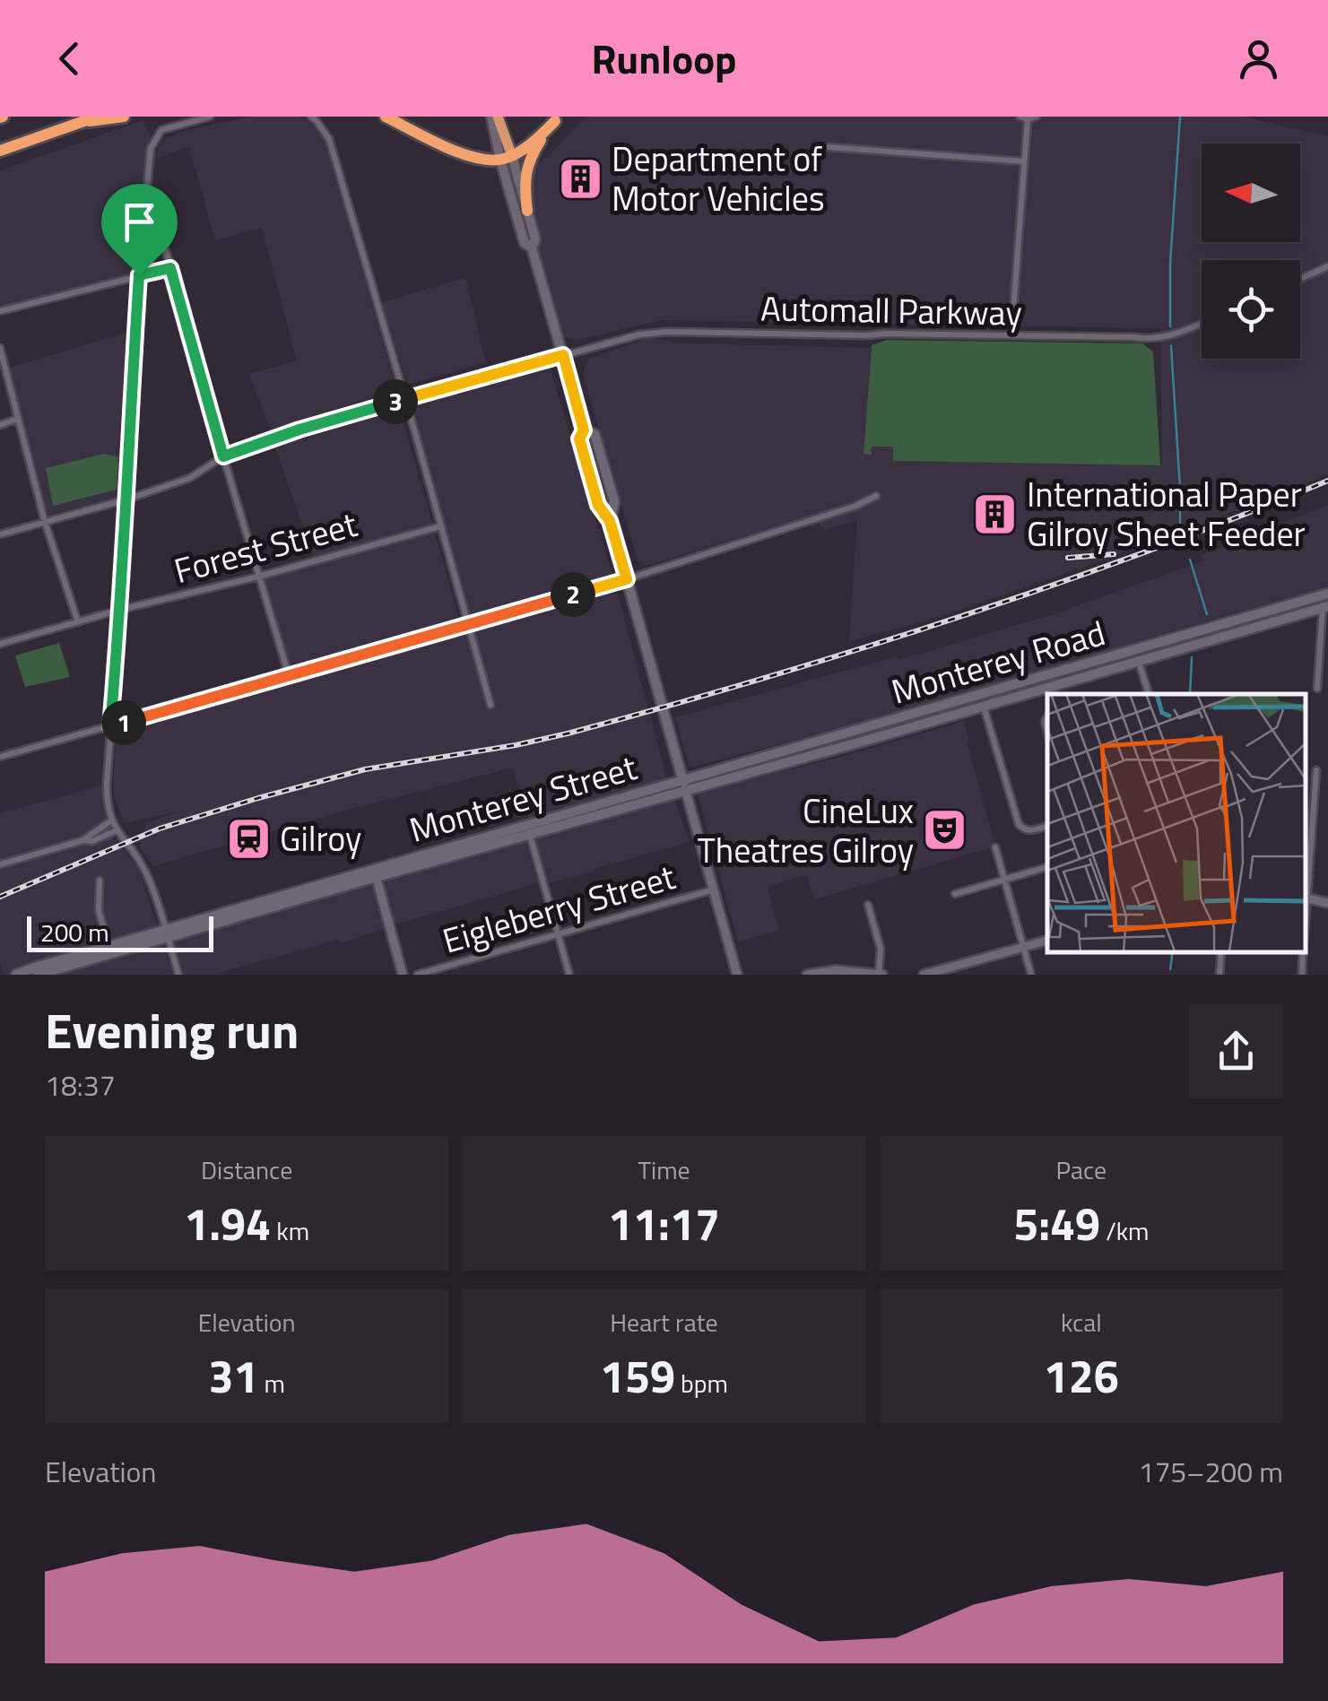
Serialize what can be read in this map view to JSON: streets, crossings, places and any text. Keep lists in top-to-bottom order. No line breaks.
{"streets":{"main road":["Monterey Road","Monterey Street"],"street":["Automall Parkway","Forest Street","Eigleberry Street"]},"crossings":[["Monterey Road","Monterey Street"]],"places":{"building":["Department of Motor Vehicles","International Paper Gilroy Sheet Feeder"],"theatre":["CineLux Theatres Gilroy"],"station":["Gilroy"]},"scale_bar":"200 m","north":"left","page":{"header":"Runloop","pins":["3","2","1"],"scale":"200 m","heading":["Evening run","18:37"],"stats":[["Distance","1.94 km"],["Time","11:17"],["Pace","5:49 /km"],["Elevation","31 m"],["Heart rate","159 bpm"],["kcal","126"]],"chart":["Elevation","175–200 m"]}}
